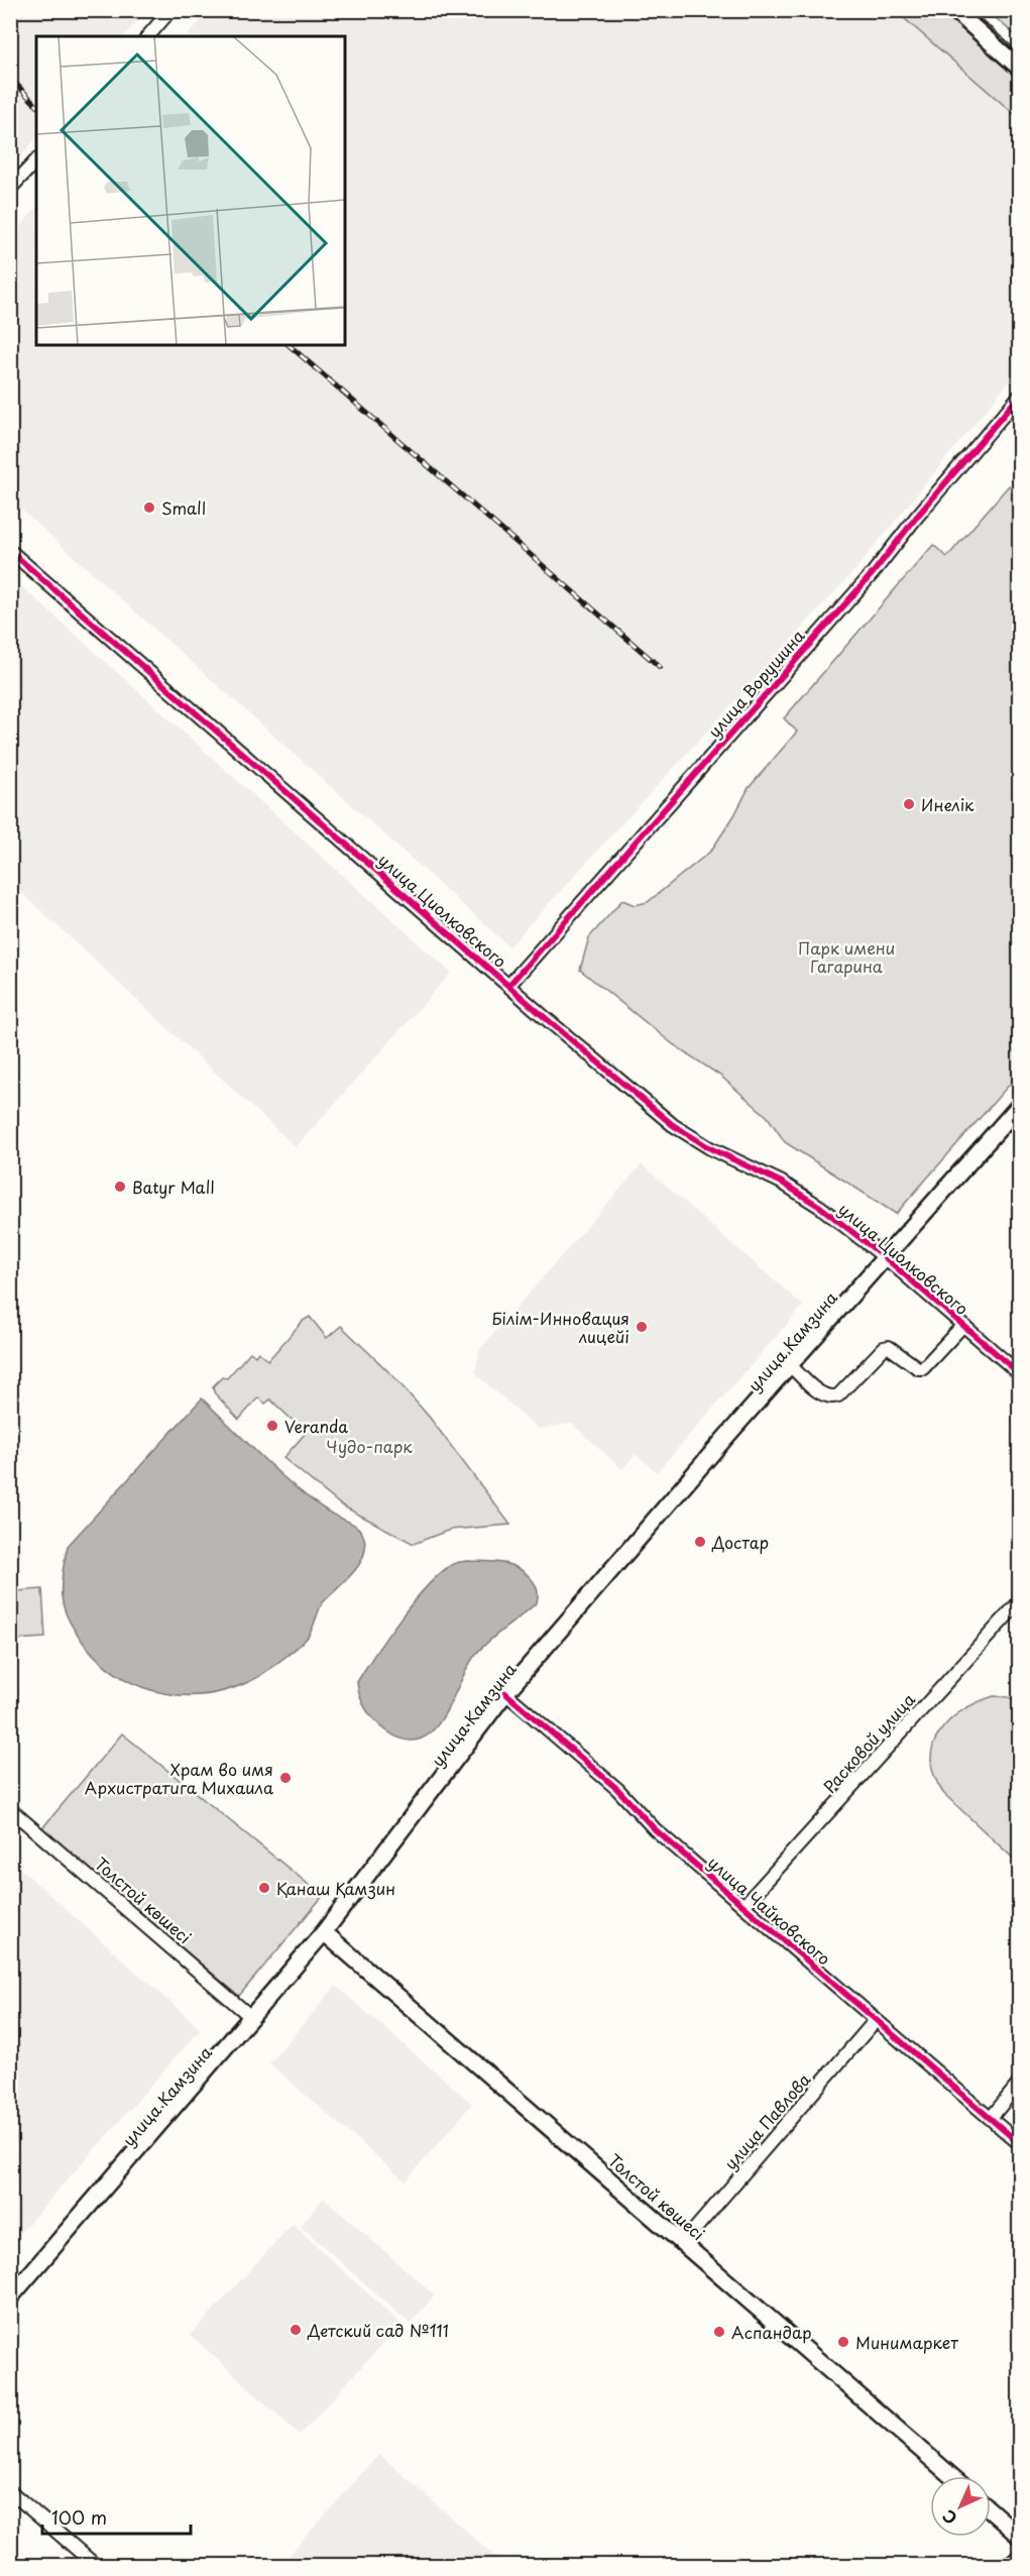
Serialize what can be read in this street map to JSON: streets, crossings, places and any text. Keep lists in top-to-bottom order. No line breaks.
{"streets":{"main road":["улица Камзина","Толстой көшесі"],"street":["улица Ворушина","улица Циолковского","Расковой улица","улица Чайковского","улица Павлова"]},"crossings":[["улица Ворушина","улица Циолковского"],["улица Циолковского","улица Камзина"],["улица Камзина","Толстой көшесі"],["улица Камзина","улица Чайковского"],["Расковой улица","улица Чайковского"],["Толстой көшесі","улица Павлова"],["улица Чайковского","улица Павлова"]],"parks":["Парк имени Гагарина","Чудо-парк"],"places":["Small","Инелік","Batyr Mall","Білім-Инновация лицейі","Veranda","Достар","Храм во имя Архистратига Михаила","Қанаш Қамзин","Детский сад №111","Аспандар","Минимаркет"],"scale_bar":"100 m","north":"bottom left"}
